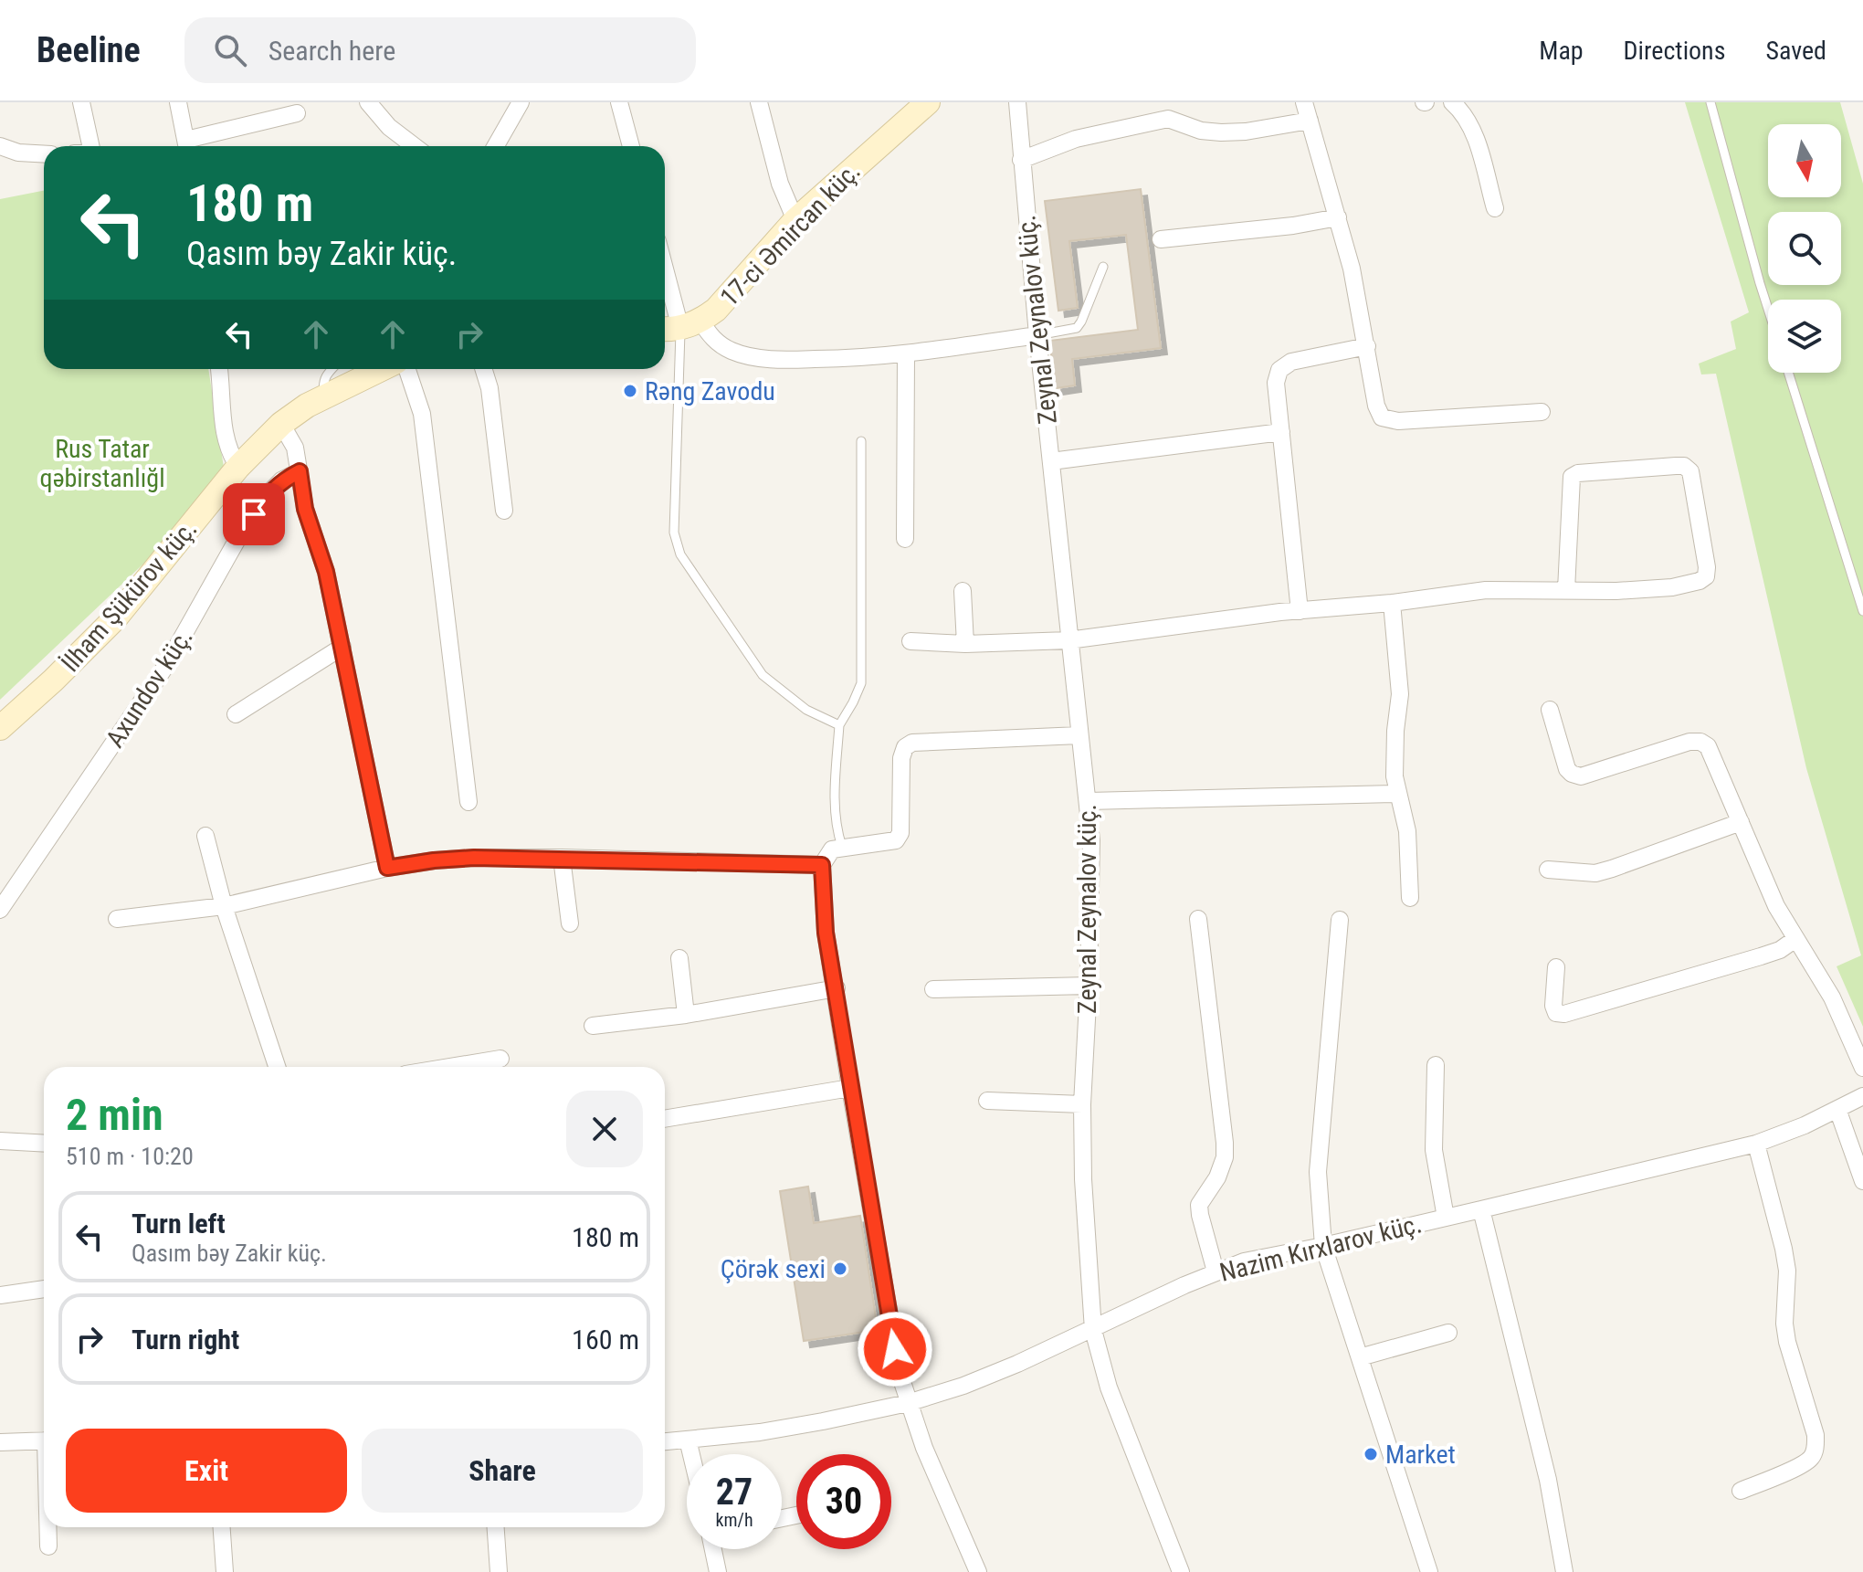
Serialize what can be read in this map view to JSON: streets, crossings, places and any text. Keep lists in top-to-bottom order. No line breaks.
{"streets":{"street":["17-ci Əmircan küç.","Zeynal Zeynalov küç.","İlham Şükürov küç.","Axundov küç.","Nazim Kırxlarov küç."]},"crossings":[["Zeynal Zeynalov küç.","Nazim Kırxlarov küç."]],"parks":["Rus Tatar qəbirstanlığl"],"places":["Rəng Zavodu","Çörək sexi","Market"],"north":"bottom","page":{"header":"Beeline","search":"Search here","nav":["Map","Directions","Saved"],"turn":["180 m","Qasım bəy Zakir küç."],"heading":["2 min","510 m · 10:20"],"list":[{"name":"Turn left","note":"Qasım bəy Zakir küç.","value":"180 m"},{"name":"Turn right","value":"160 m"}],"buttons":["Exit","Share"],"speed":"27 km/h","limit":"30"}}
